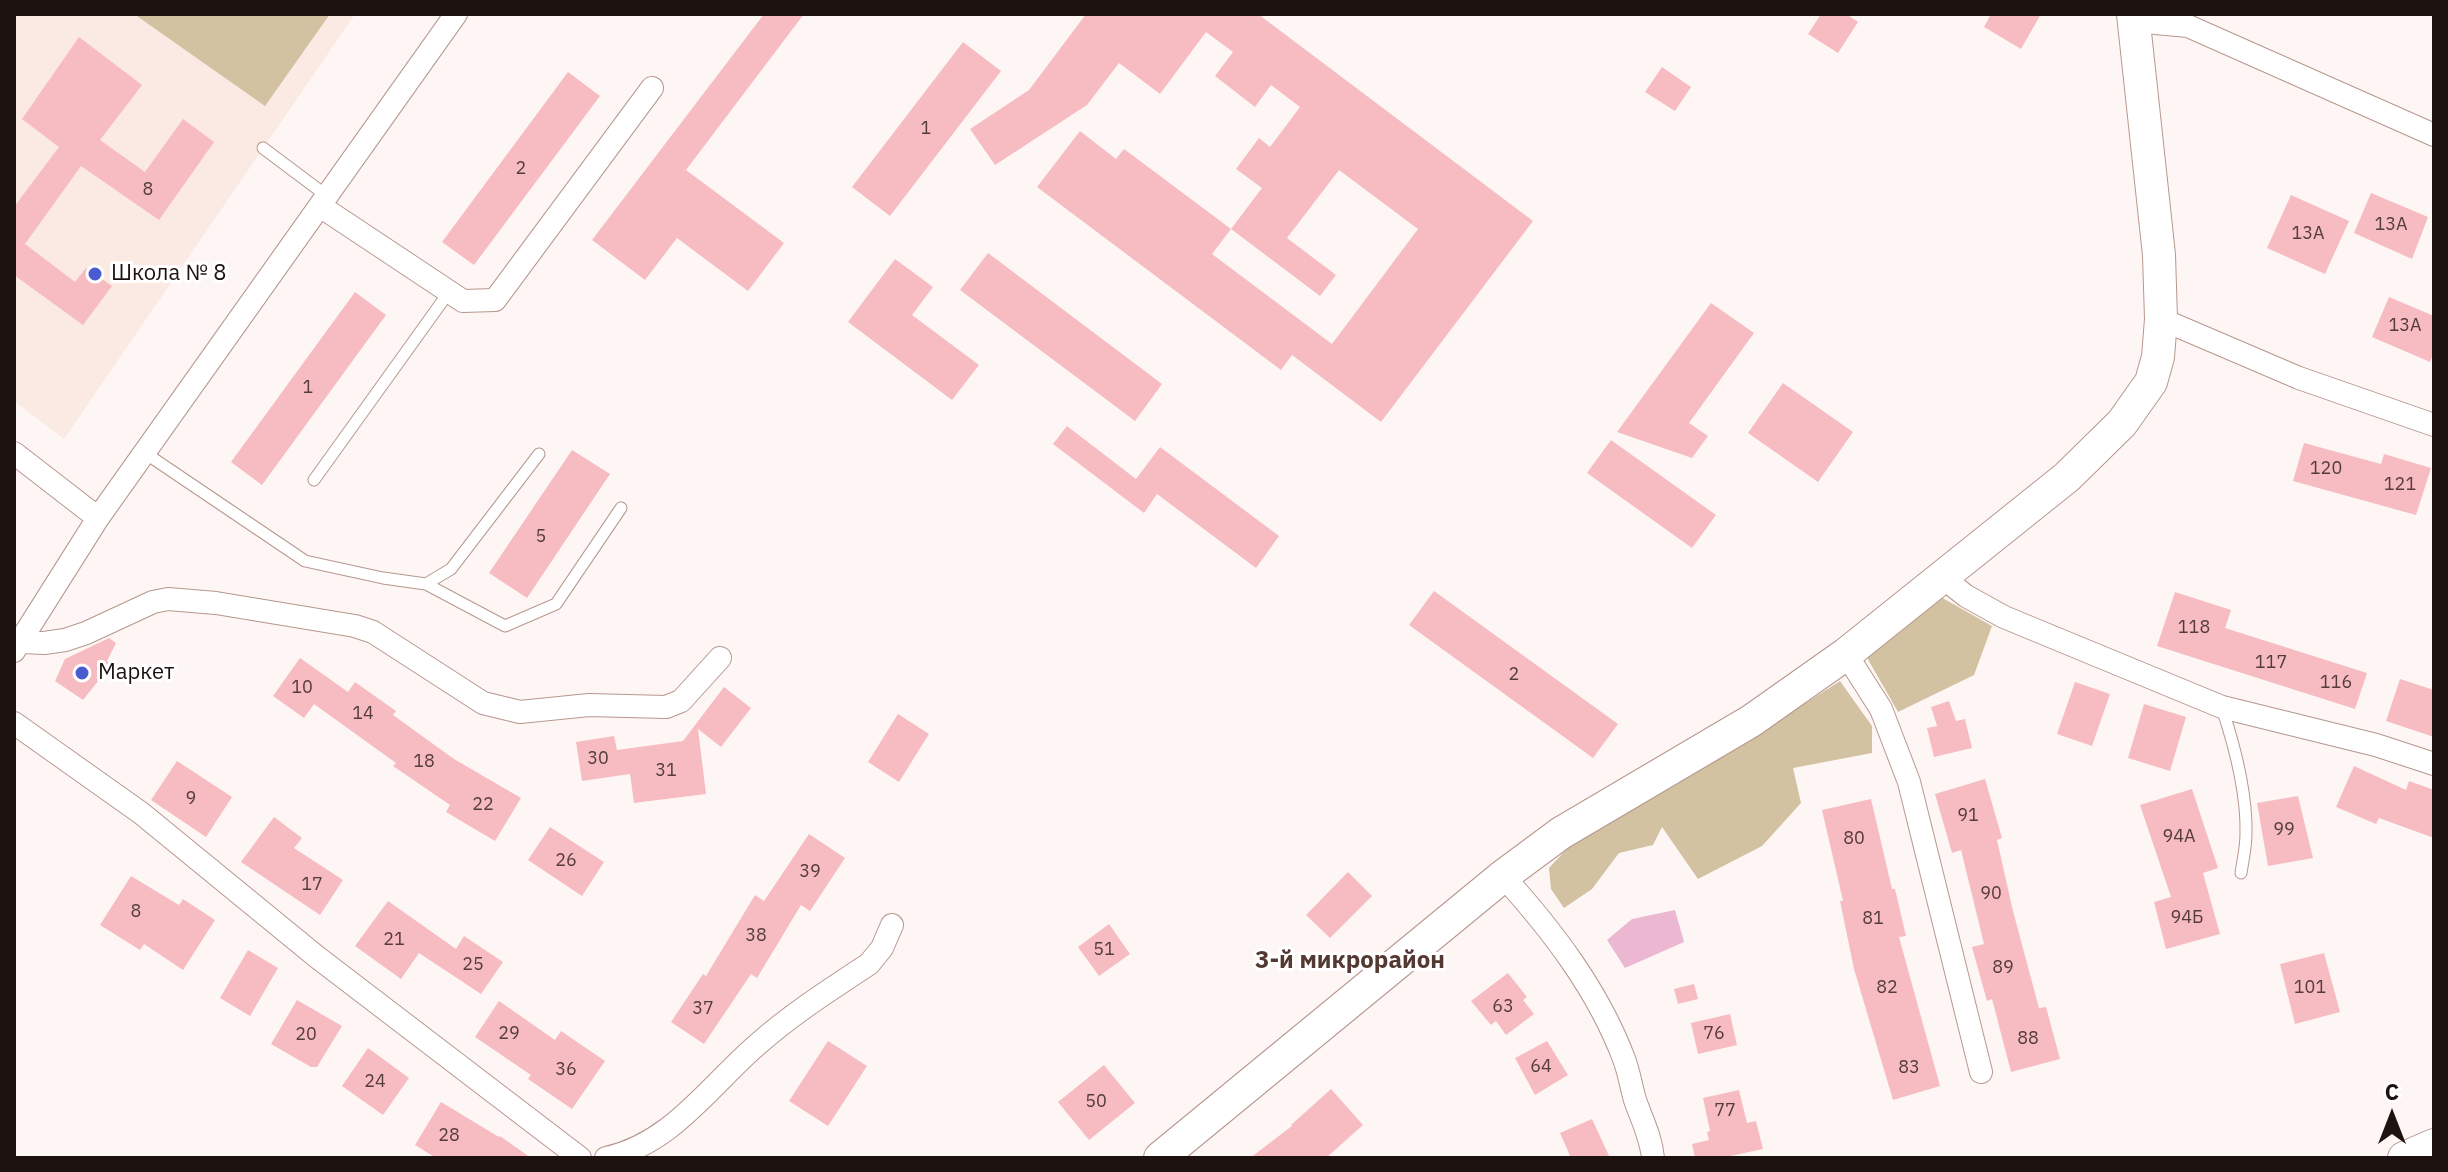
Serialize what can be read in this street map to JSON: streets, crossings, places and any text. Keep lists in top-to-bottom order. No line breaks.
{"districts":["3-й микрорайон"],"places":["Школа № 8","Маркет"],"house_numbers":["1","2","8","13А","13А","13А","1","120","121","5","118","117","2","116","10","14","30","18","31","9","22","91","99","94А","80","26","39","17","90","8","94Б","81","38","21","51","25","89","82","101","63","37","29","76","20","88","64","83","36","24","50","77","28"],"north":"top"}
